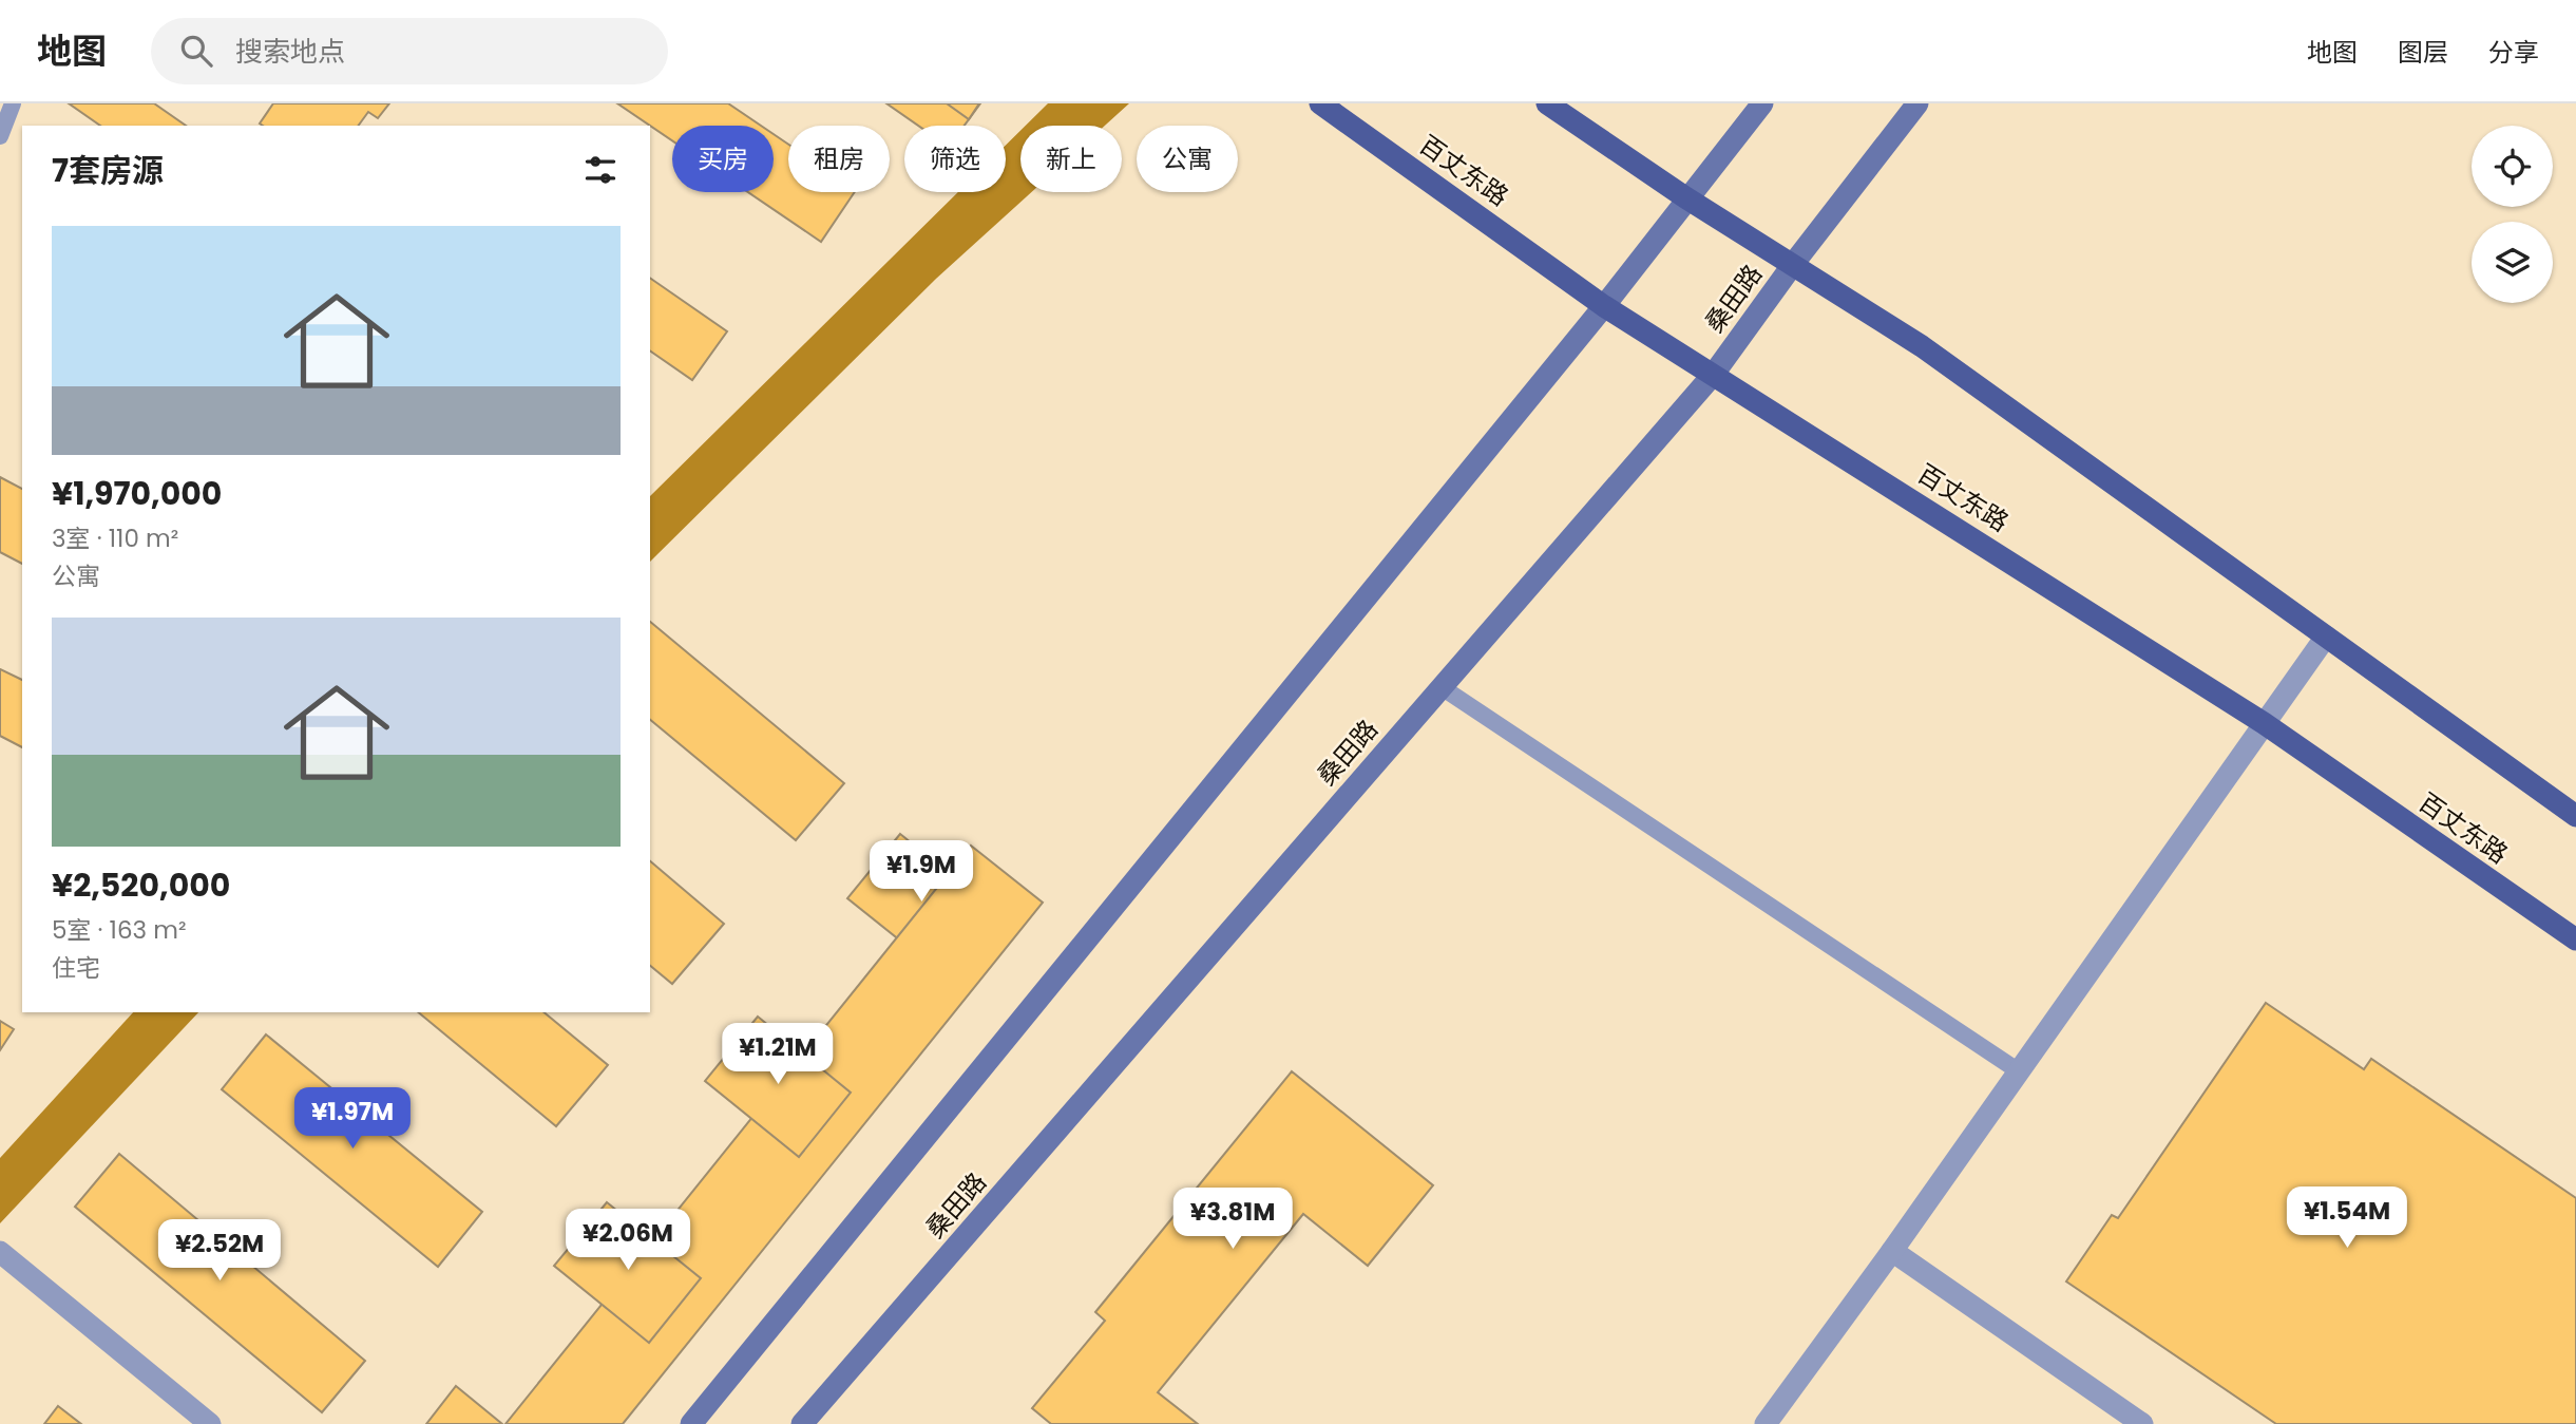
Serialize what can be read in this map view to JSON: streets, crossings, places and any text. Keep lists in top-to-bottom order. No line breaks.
{"streets":{"main road":["百丈东路","桑田路"]},"crossings":[["百丈东路","桑田路"]],"page":{"header":"地图","search":"搜索地点","nav":["地图","图层","分享"],"chip":["买房","租房","筛选","新上","公寓"],"heading":"7套房源","list":[{"name":"¥1,970,000","note":"3室 · 110 m² · 公寓"},{"name":"¥2,520,000","note":"5室 · 163 m² · 住宅"}],"price":["¥1.9M","¥1.21M","¥1.97M","¥1.54M","¥3.81M","¥2.06M","¥2.52M"]}}
